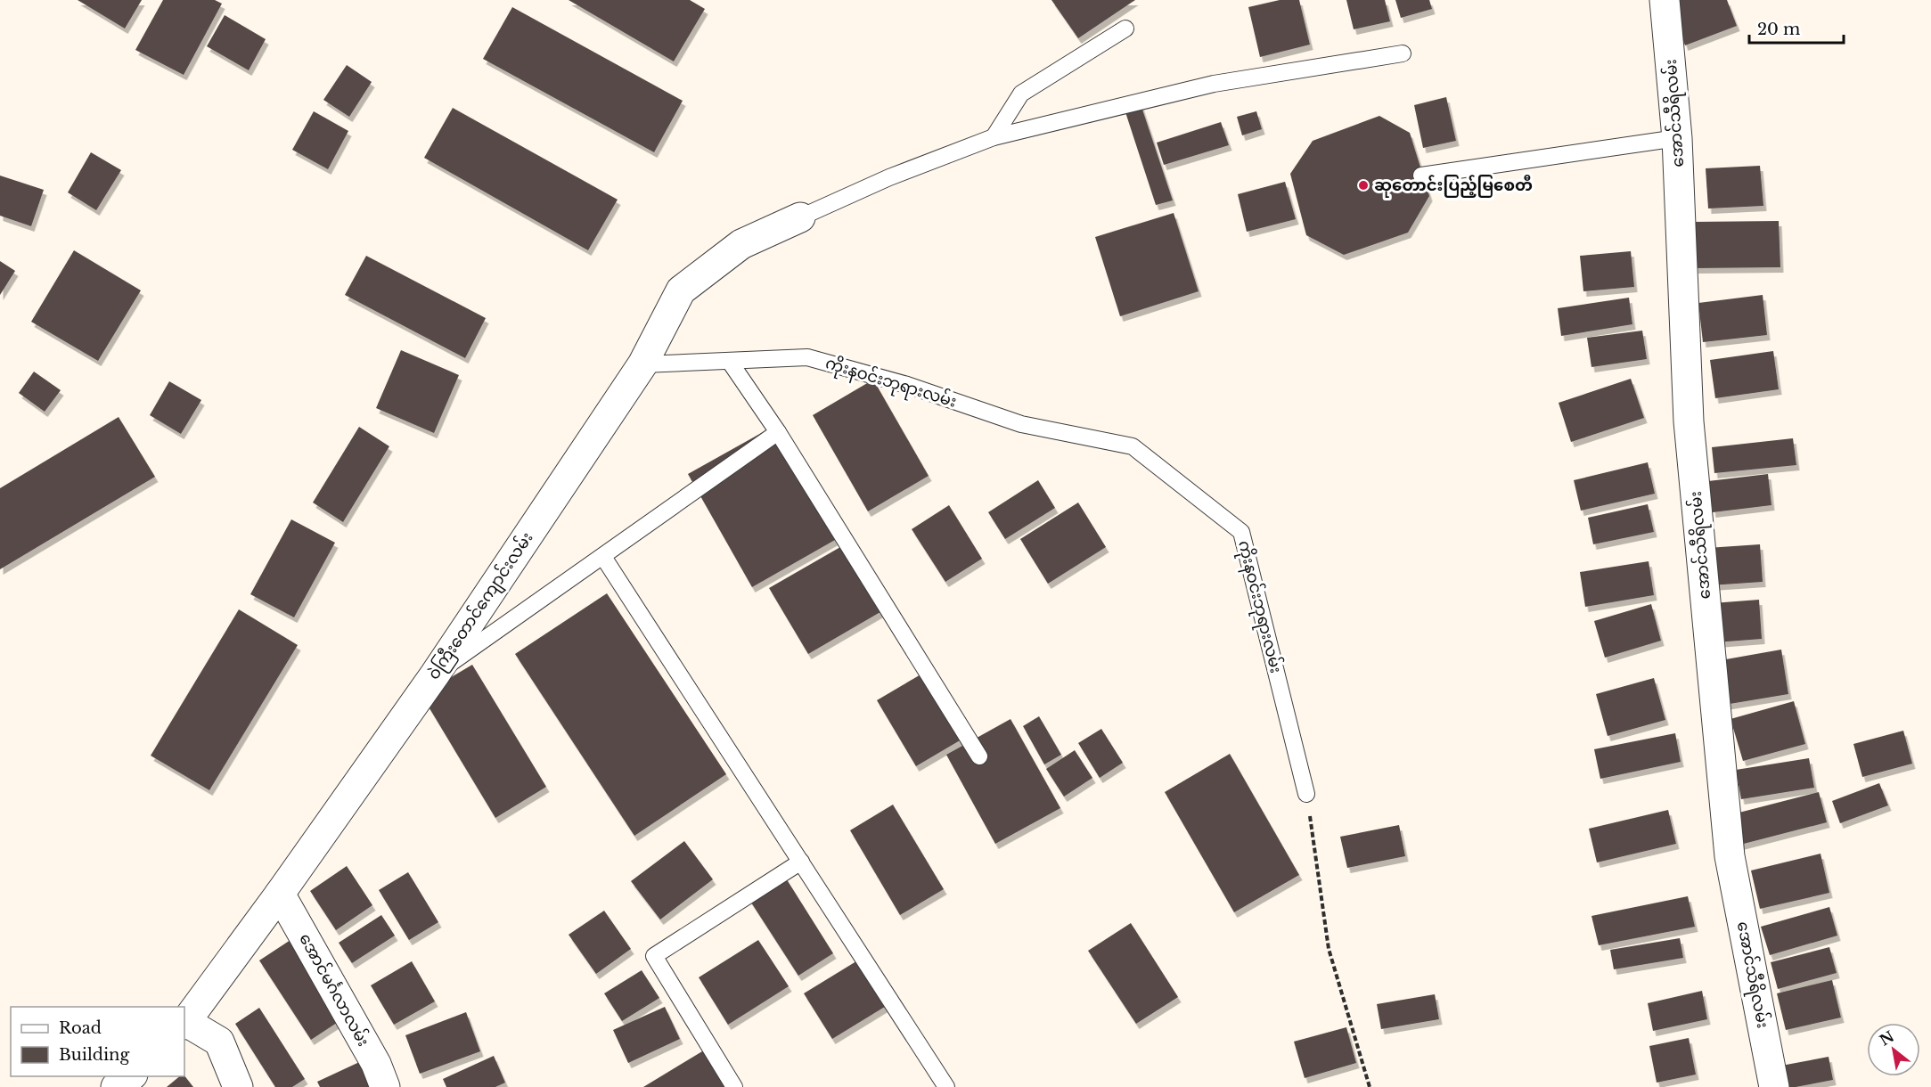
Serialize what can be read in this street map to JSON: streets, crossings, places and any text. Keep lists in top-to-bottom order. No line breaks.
{"streets":{"street":["အောင်သီရိလမ်း","ဝဲကြီးတောင်ကျောင်းလမ်း","အောင်မင်္ဂလာလမ်း"],"lane":["ကိုးနဝင်းဘုရားလမ်း"]},"crossings":[["ကိုးနဝင်းဘုရားလမ်း","ဝဲကြီးတောင်ကျောင်းလမ်း"],["ဝဲကြီးတောင်ကျောင်းလမ်း","အောင်မင်္ဂလာလမ်း"]],"places":["ဆုတောင်းပြည့်မြစေတီ"],"legend":["Road","Building"],"scale_bar":"20 m","north":"top left"}
